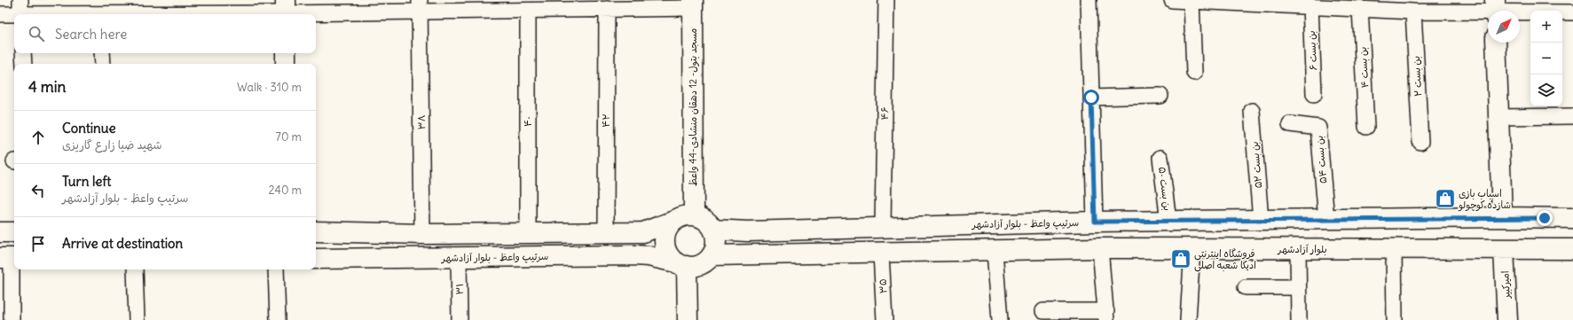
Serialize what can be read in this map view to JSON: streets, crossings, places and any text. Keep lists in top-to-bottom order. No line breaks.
{"streets":{"main road":["مسجد بتول- 12 دهقان منشادی-44 واعظ","سرتیپ واعظ - بلوار آزادشهر","بلوار آزادشهر","امیرکبیر"],"street":["بن بست ۶","بن بست ۴","بن بست ۲","۴۶","۴۲","۴۰","۳۸","بن بست ۵۴","بن بست ۵۲","بن بست ۵۰","۳۵","۳۱"]},"crossings":[["مسجد بتول- 12 دهقان منشادی-44 واعظ","سرتیپ واعظ - بلوار آزادشهر"],["۴۶","سرتیپ واعظ - بلوار آزادشهر"],["بن بست ۵۴","سرتیپ واعظ - بلوار آزادشهر"],["بن بست ۵۲","سرتیپ واعظ - بلوار آزادشهر"],["بن بست ۵۰","سرتیپ واعظ - بلوار آزادشهر"],["سرتیپ واعظ - بلوار آزادشهر","۳۱"],["بلوار آزادشهر","امیرکبیر"]],"places":{"shop":["اسباب بازی شازده کوچولو","فروشگاه اینترنتی ادیکا شعبه اصلی"]},"north":"top right","page":{"map_buttons":["+","−"],"search":"Search here","heading":["4 min","Walk · 310 m"],"list":[["Continue","شهید ضیا زارع گاریزی","70 m"],["Turn left","سرتیپ واعظ - بلوار آزادشهر","240 m"],"Arrive at destination"]}}
